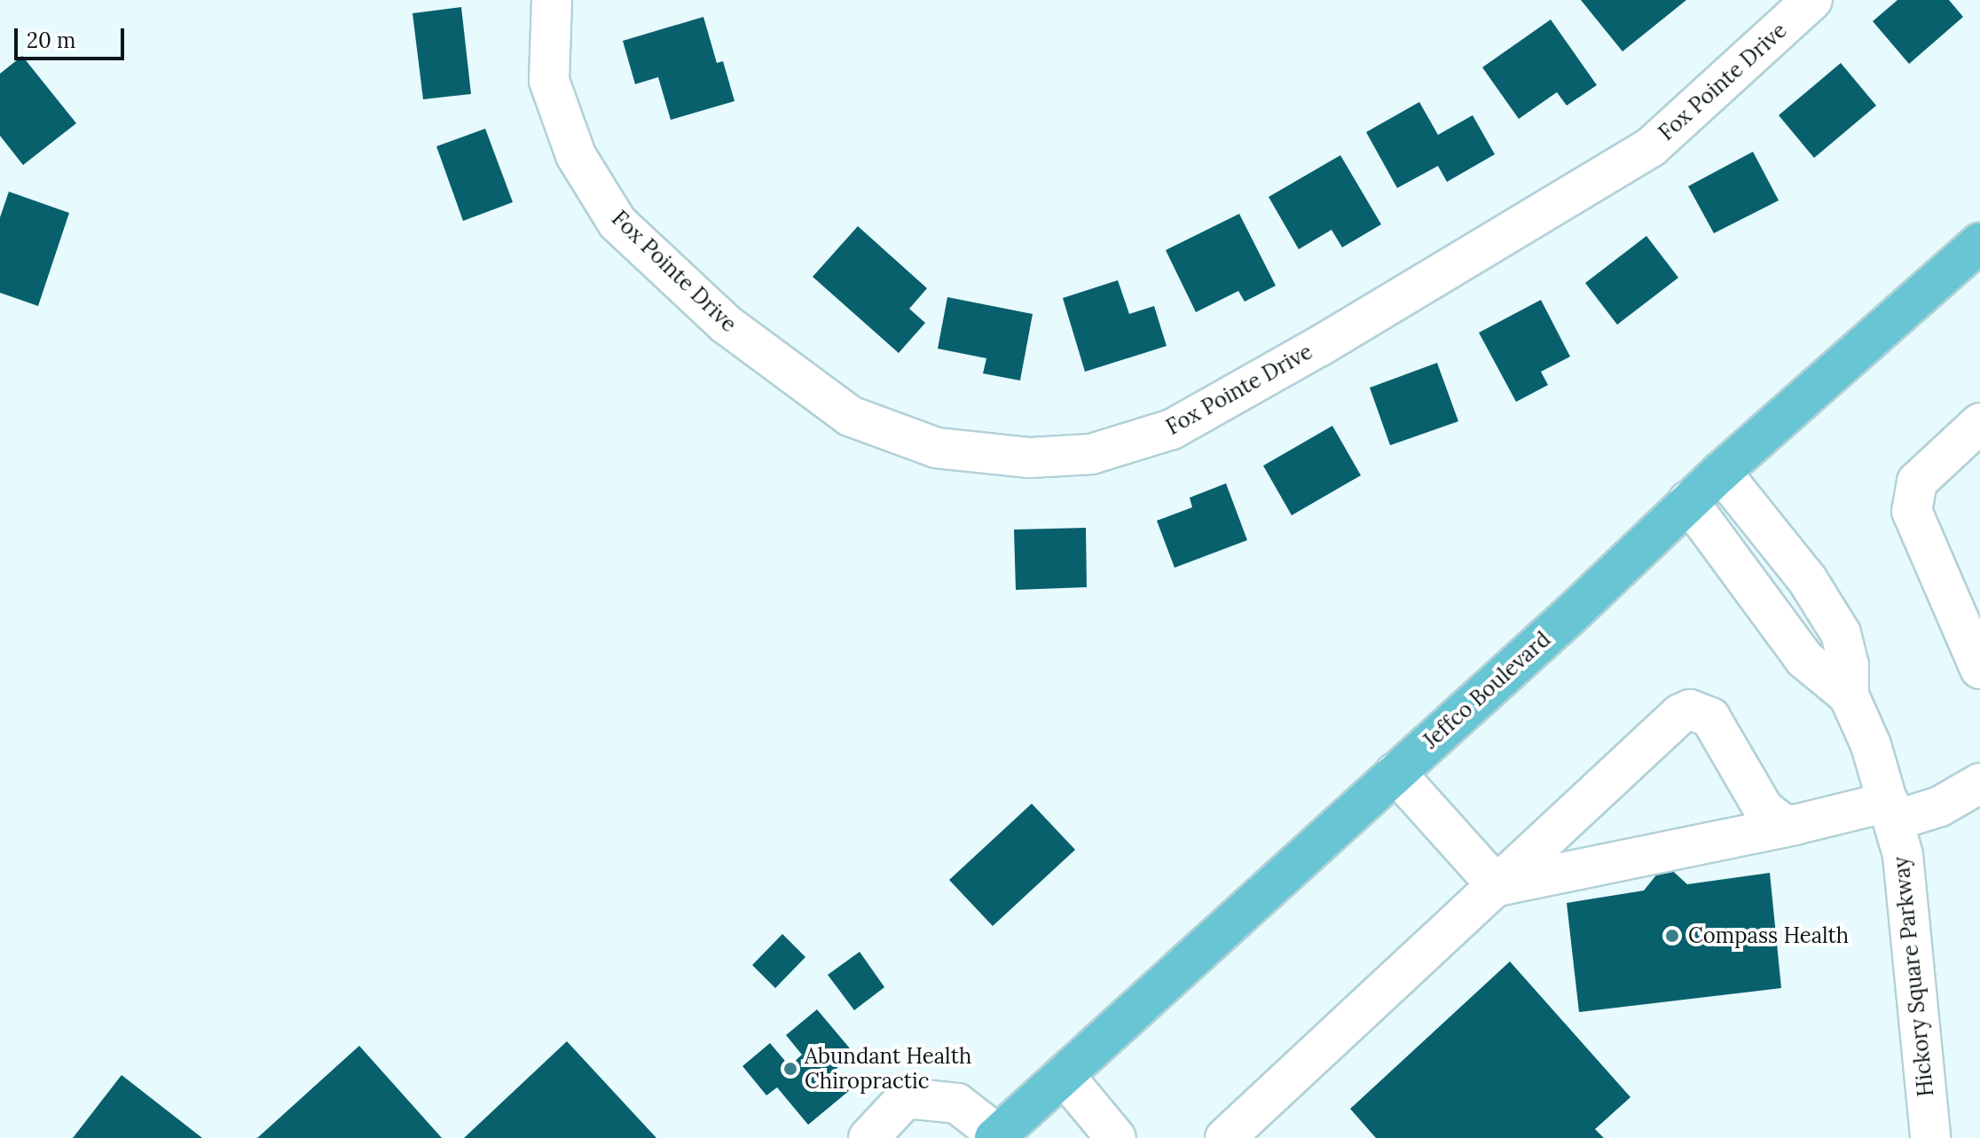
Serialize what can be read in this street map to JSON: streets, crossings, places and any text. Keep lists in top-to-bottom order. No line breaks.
{"streets":{"main road":["Jeffco Boulevard"],"street":["Fox Pointe Drive","Hickory Square Parkway"]},"crossings":[["Jeffco Boulevard","Hickory Square Parkway"]],"places":["Compass Health","Abundant Health Chiropractic"],"scale_bar":"20 m"}
